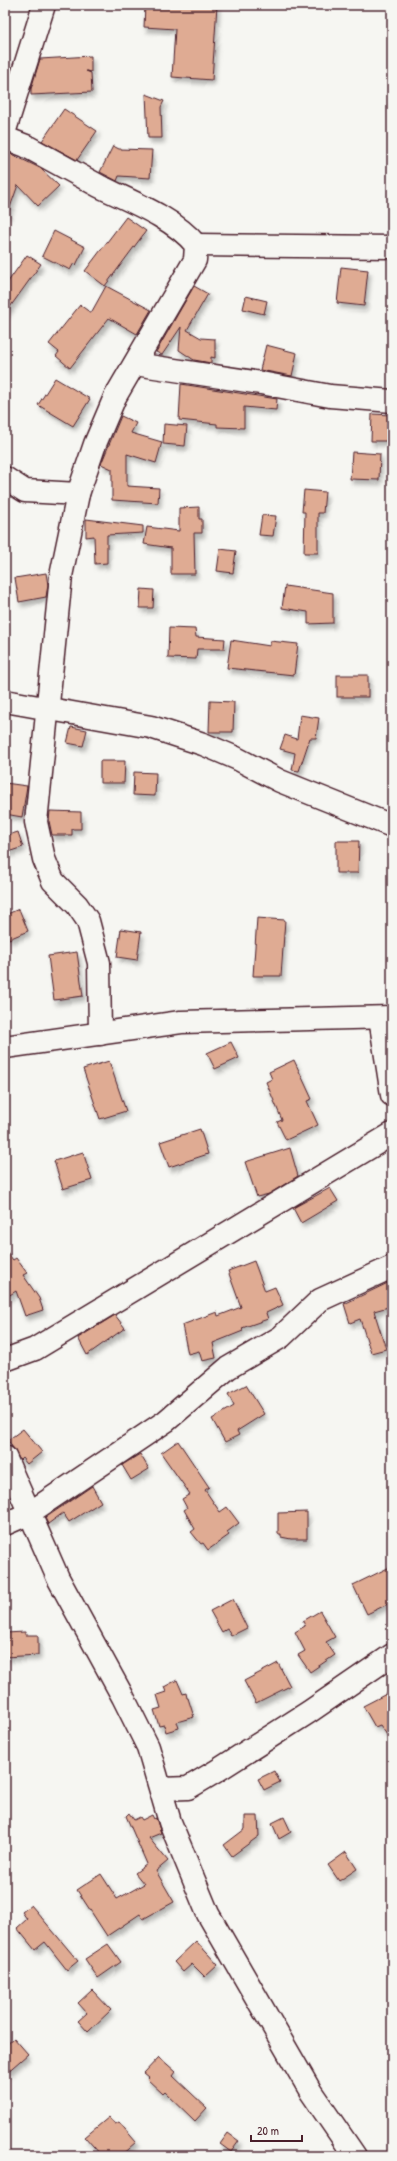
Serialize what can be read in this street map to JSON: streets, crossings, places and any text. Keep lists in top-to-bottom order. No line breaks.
{"scale_bar":"20 m"}
